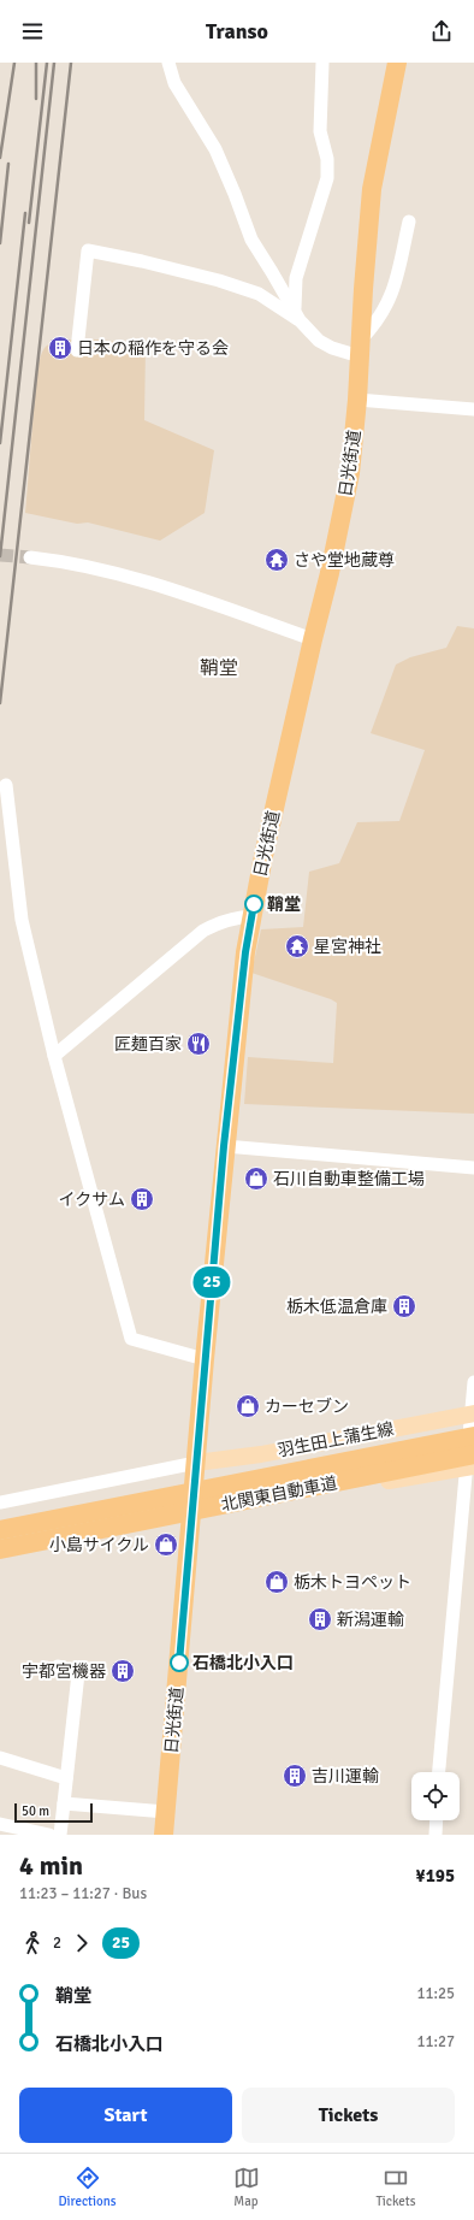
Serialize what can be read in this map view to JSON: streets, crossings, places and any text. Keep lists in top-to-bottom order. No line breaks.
{"streets":{"highway":["日光街道","北関東自動車道"],"main road":["羽生田上蒲生線"]},"crossings":[["日光街道","羽生田上蒲生線"]],"districts":["鞘堂"],"places":{"building":["日本の稲作を守る会","イクサム","栃木低温倉庫","新潟運輸","宇都宮機器","吉川運輸"],"temple":["さや堂地蔵尊","星宮神社"],"other":["鞘堂","石橋北小入口"],"restaurant":["匠麺百家"],"shop":["石川自動車整備工場","カーセブン","小島サイクル","栃木トヨペット"]},"lines":["bus line 25"],"scale_bar":"50 m","page":{"header":"Transo","on_map":"25","scale":"50 m","heading":["4 min","11:23 – 11:27 · Bus","¥195"],"legs":["2","25"],"list":[{"name":"鞘堂","value":"11:25"},{"name":"石橋北小入口","value":"11:27"}],"buttons":["Start","Tickets"],"tabs":["Directions","Map","Tickets"]}}
